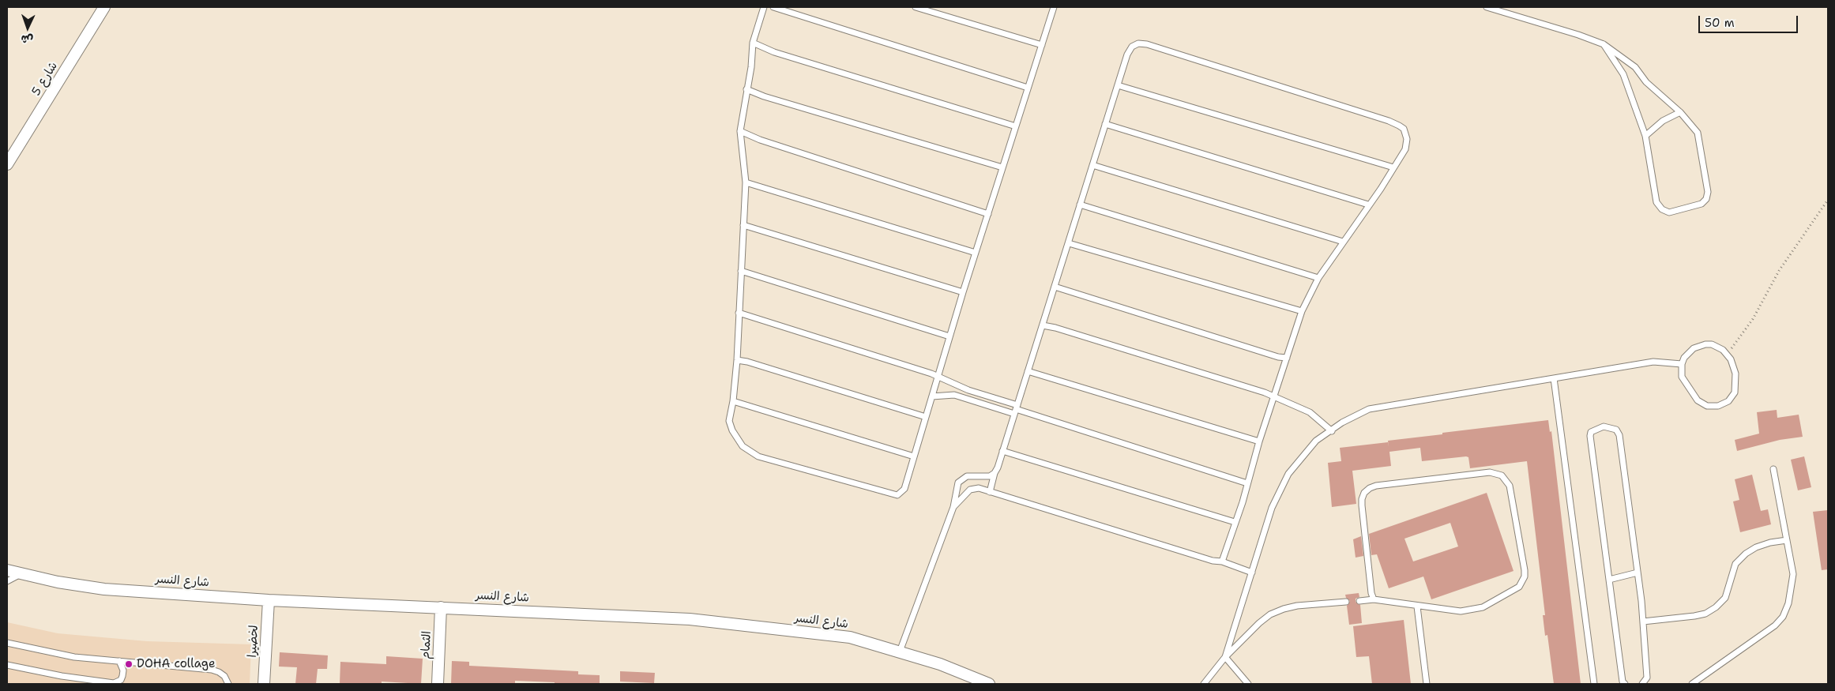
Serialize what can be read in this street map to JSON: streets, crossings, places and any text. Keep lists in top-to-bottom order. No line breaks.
{"streets":{"street":["شارع 5","شارع النسر","لخضيرا","الثمام"]},"crossings":[["شارع النسر","لخضيرا"],["شارع النسر","الثمام"]],"places":["DOHA collage"],"scale_bar":"50 m","north":"bottom"}
